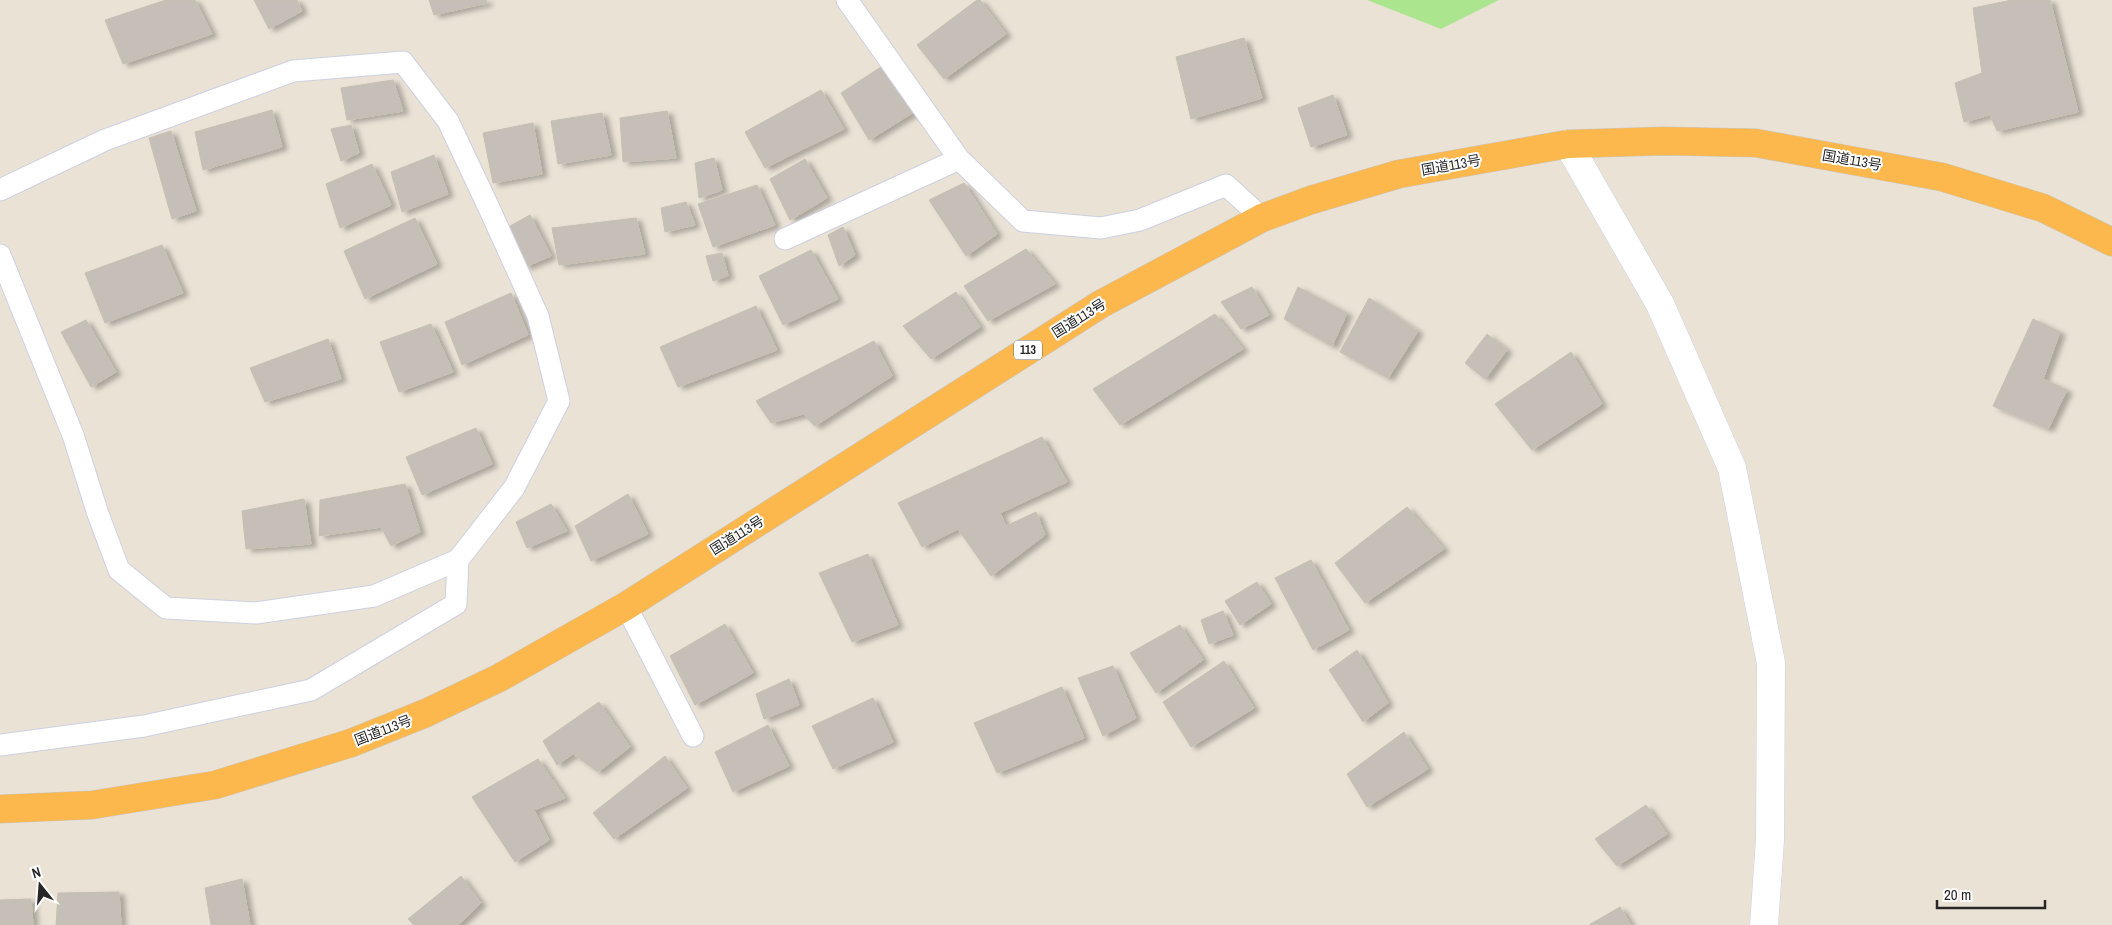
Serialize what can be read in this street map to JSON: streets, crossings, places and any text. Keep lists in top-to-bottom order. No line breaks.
{"streets":{"highway":["国道113号","113"]},"scale_bar":"20 m","north":"top"}
